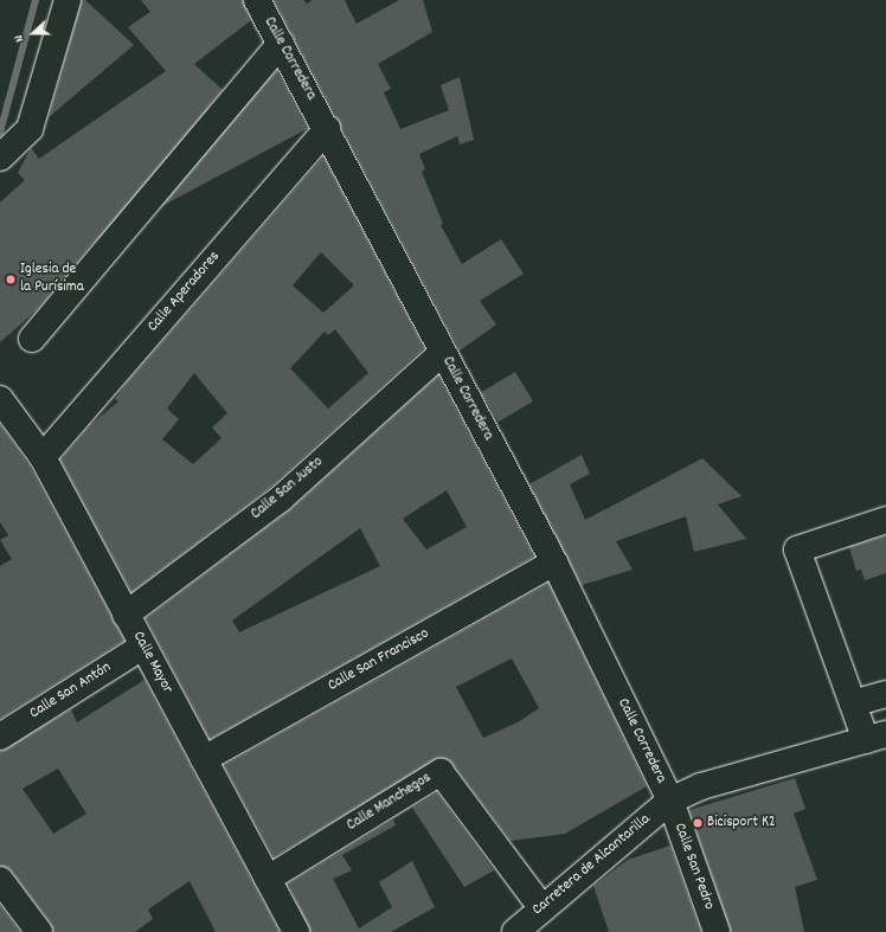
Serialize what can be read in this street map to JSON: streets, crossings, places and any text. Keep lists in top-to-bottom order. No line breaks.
{"streets":{"street":["Calle Corredera","Calle Aperadores","Calle San Justo","Calle San Francisco","Calle Mayor","Calle San Antón","Calle Manchegos","Carretera de Alcantarilla","Calle San Pedro"]},"crossings":[["Calle Corredera","Calle Aperadores"],["Calle Corredera","Calle San Justo"],["Calle Corredera","Calle San Francisco"],["Calle Corredera","Carretera de Alcantarilla"],["Calle Corredera","Calle San Pedro"],["Calle Aperadores","Calle Mayor"],["Calle San Justo","Calle Mayor"],["Calle San Francisco","Calle Mayor"],["Calle Mayor","Calle San Antón"],["Calle Mayor","Calle Manchegos"],["Calle Manchegos","Carretera de Alcantarilla"],["Carretera de Alcantarilla","Calle San Pedro"]],"places":["Iglesia de la Purísima","Bicisport K2"],"north":"left"}
